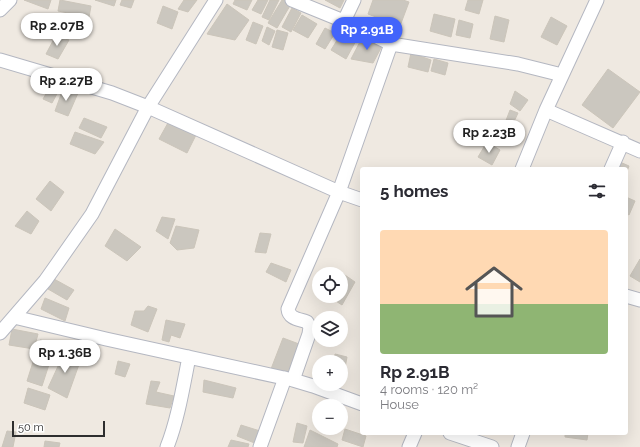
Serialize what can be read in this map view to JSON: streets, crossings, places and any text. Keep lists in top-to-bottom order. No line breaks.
{"scale_bar":"50 m","page":{"price":["Rp 2.07B","Rp 2.91B","Rp 2.27B","Rp 2.23B","Rp 1.36B"],"heading":"5 homes","list":[{"name":"Rp 2.91B","note":"4 rooms · 120 m² · House"}],"map_buttons":["+","−"],"scale":"50 m"}}
